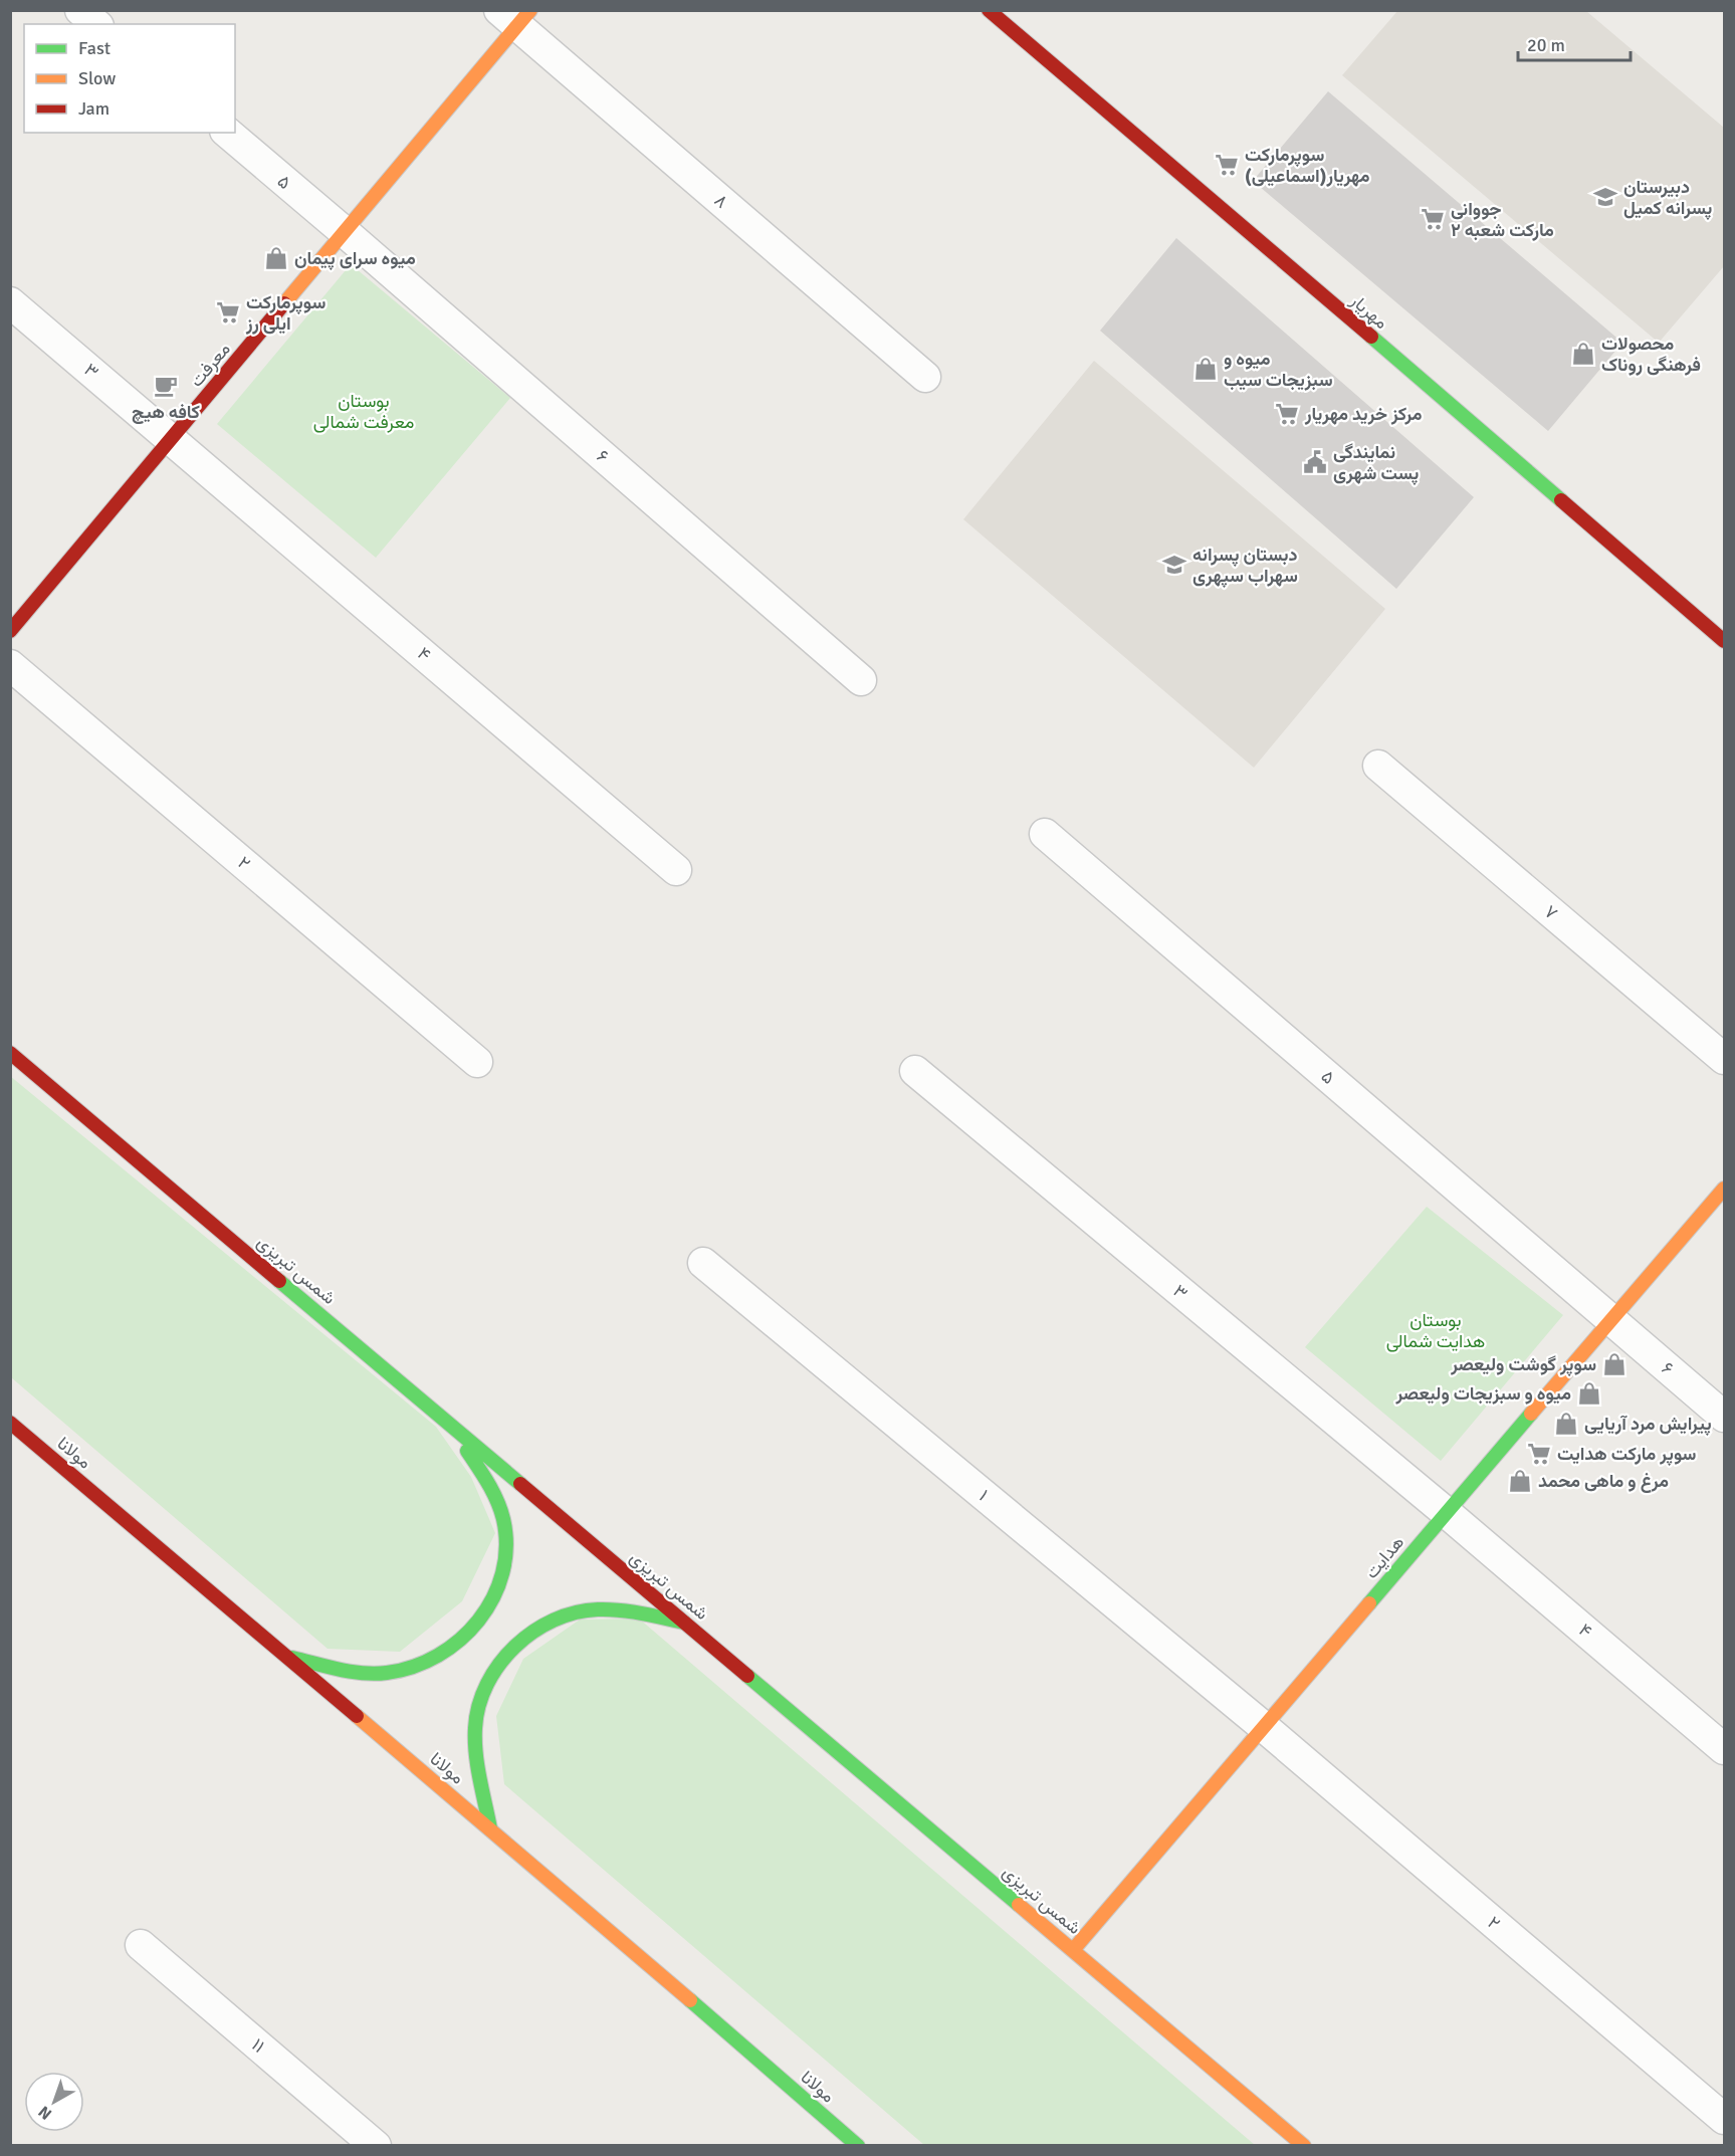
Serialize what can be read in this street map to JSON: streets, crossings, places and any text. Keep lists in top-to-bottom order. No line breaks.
{"streets":{"street":["۵","۸","مهریار","معرفت","۳","۶","۴","۲","۷","شمس تبریزی","مولانا","۱","هدایت","۱۱"]},"crossings":[["۵","معرفت"],["۵","۶"],["۵","هدایت"],["۸","معرفت"],["معرفت","۳"],["معرفت","۶"],["معرفت","۴"],["۳","۴"],["۳","هدایت"],["۶","هدایت"],["۴","هدایت"],["۲","۱"],["۲","هدایت"],["شمس تبریزی","هدایت"],["۱","هدایت"]],"parks":["بوستان معرفت شمالی","بوستان هدایت شمالی"],"places":{"supermarket":["سوپرمارکت مهریار(اسماعیلی)","جووانی مارکت شعبه ۲","سوپرمارکت ایلی رز","مرکز خرید مهریار","سوپر مارکت هدایت"],"school or university":["دبیرستان پسرانه کمیل","دبستان پسرانه سهراب سپهری"],"shop":["میوه سرای پیمان","محصولات فرهنگی روناک","میوه و سبزیجات سیب","سوپر گوشت ولیعصر","میوه و سبزیجات ولیعصر","پیرایش مرد آریایی","مرغ و ماهی محمد"],"cafe":["کافه هیچ"],"public building":["نمایندگی پست شهری"]},"legend":["Fast","Slow","Jam"],"scale_bar":"20 m","north":"bottom left"}
